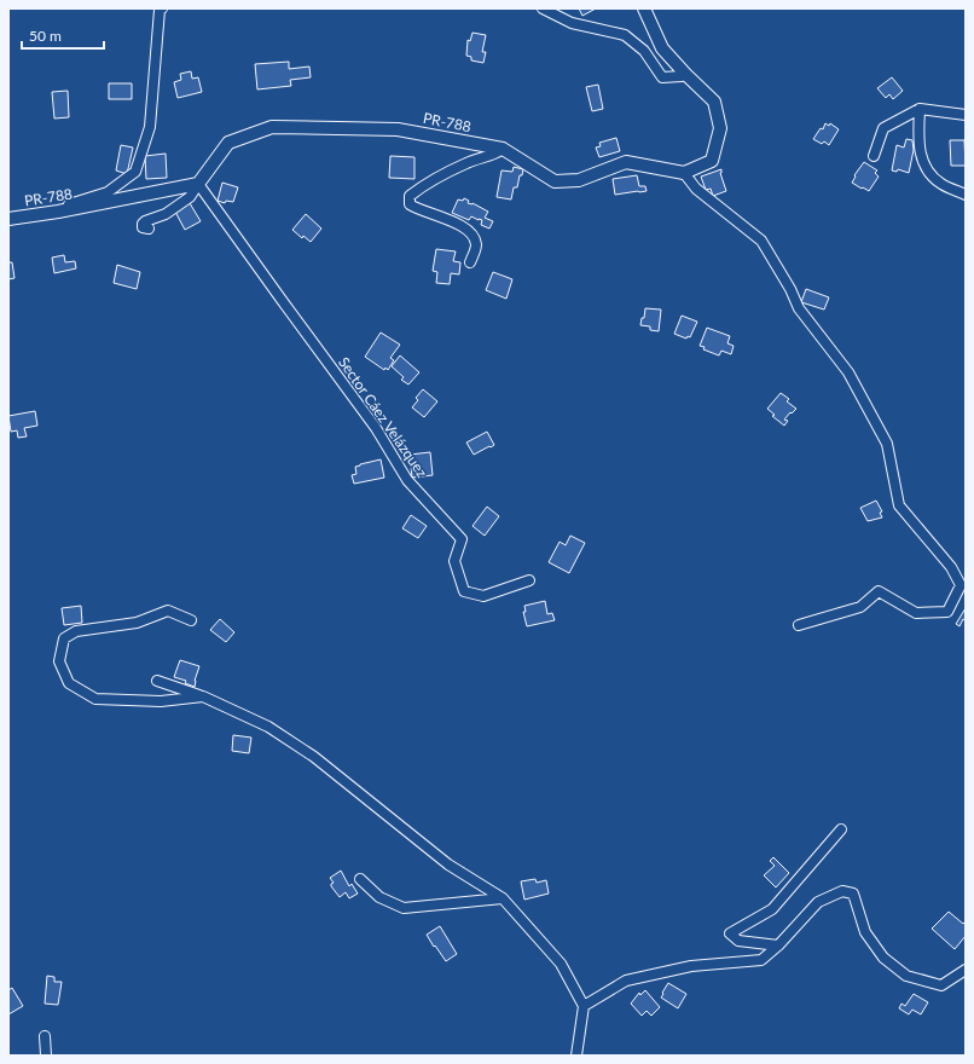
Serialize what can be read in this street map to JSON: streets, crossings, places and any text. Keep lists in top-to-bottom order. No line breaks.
{"streets":{"street":["PR-788","Sector Cáez Velázquez"]},"crossings":[["PR-788","Sector Cáez Velázquez"]],"scale_bar":"50 m"}
